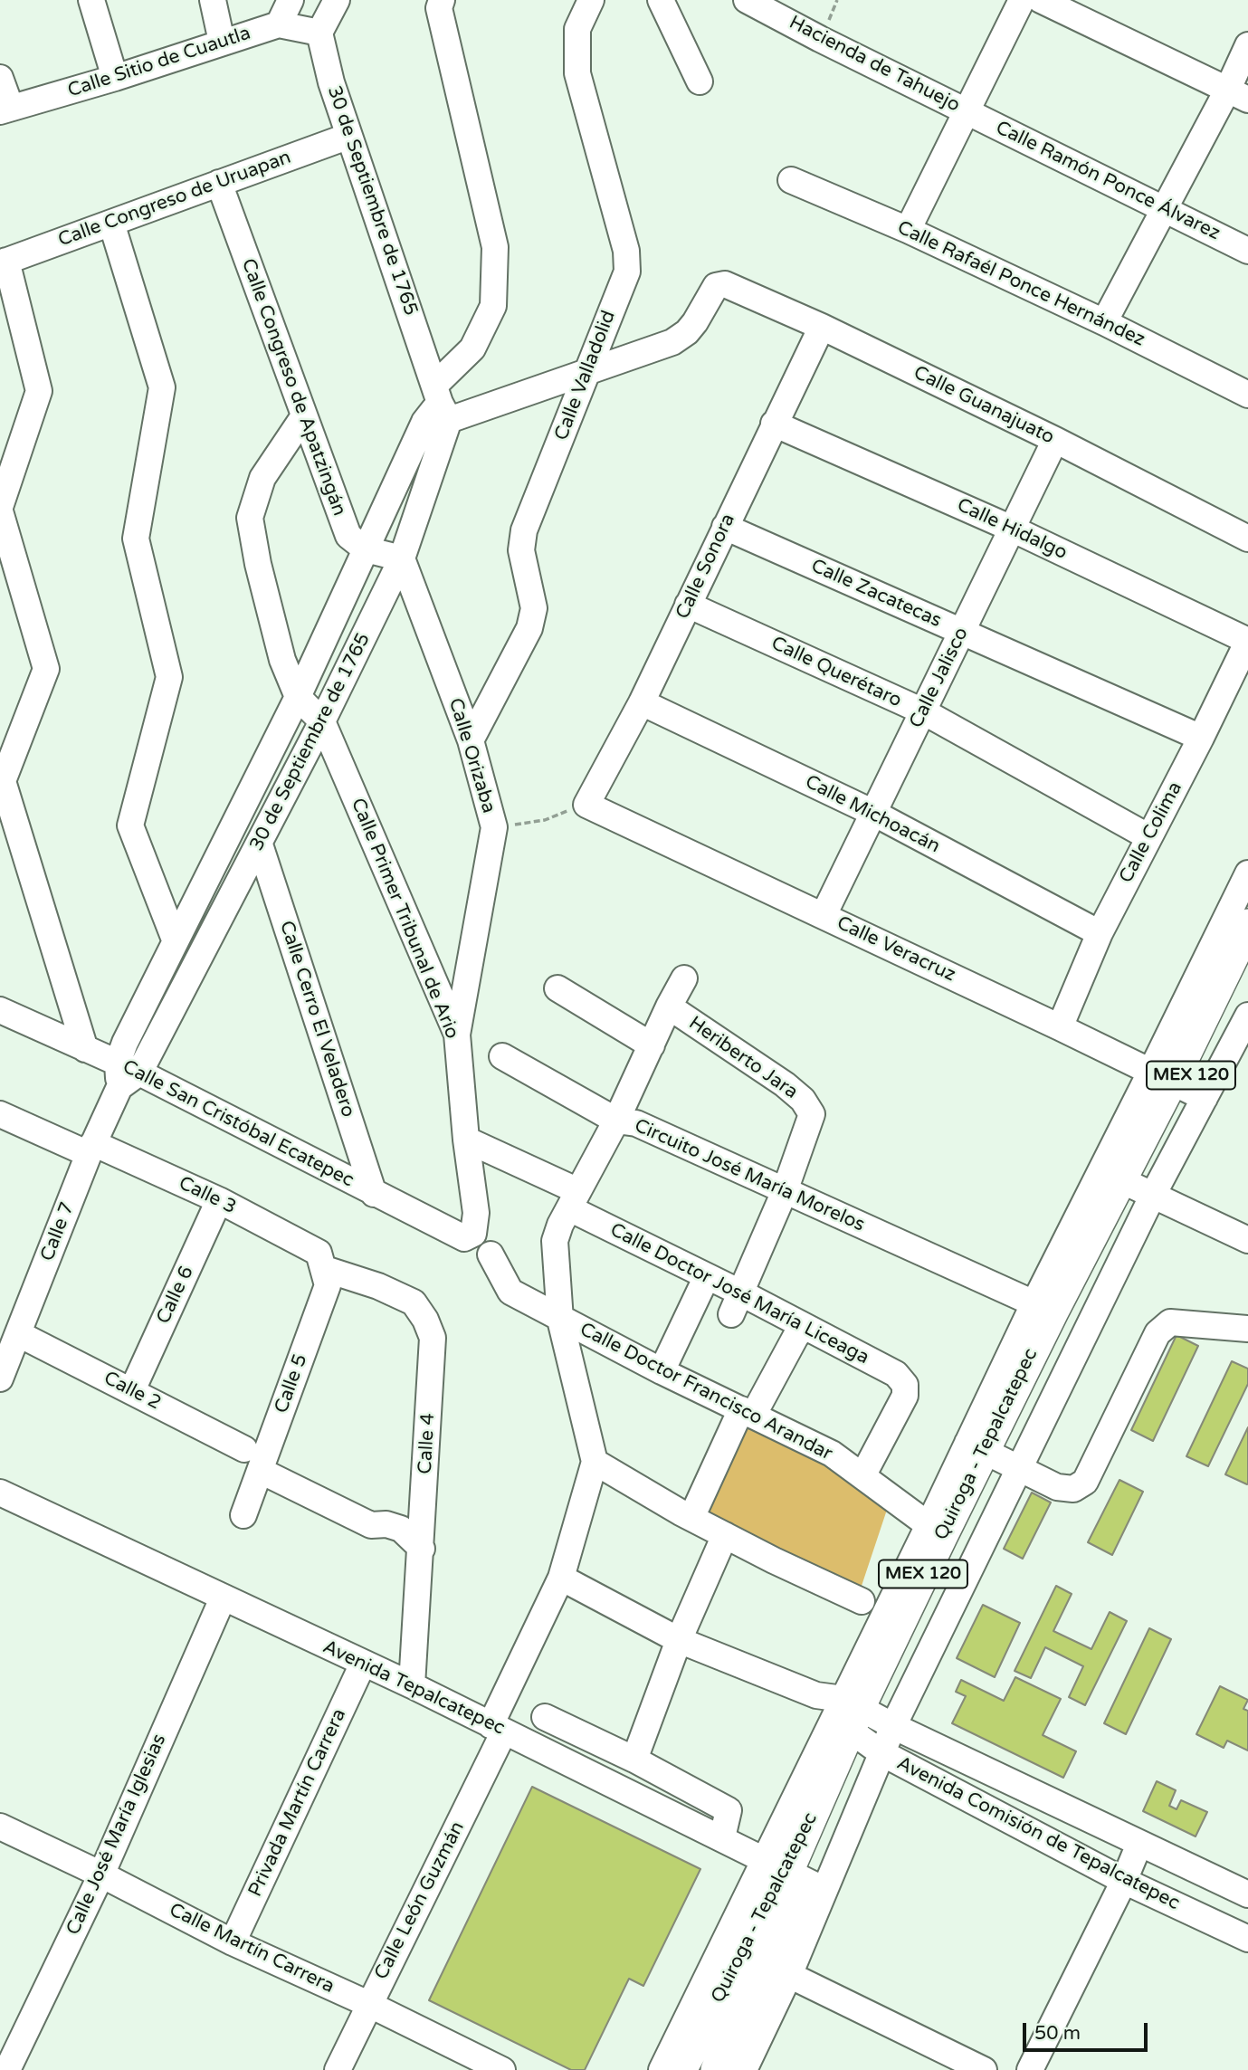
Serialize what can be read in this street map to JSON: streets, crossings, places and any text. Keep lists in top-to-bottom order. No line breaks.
{"streets":{"main road":["MEX 120","Quiroga - Tepalcatepec"],"street":["Calle Sitio de Cuautla","Hacienda de Tahuejo","Calle Ramón Ponce Álvarez","Calle Congreso de Uruapan","30 de Septiembre de 1765","Calle Rafaél Ponce Hernández","Calle Valladolid","Calle Congreso de Apatzingán","Calle Guanajuato","Calle Hidalgo","Calle Sonora","Calle Zacatecas","Calle Querétaro","Calle Jalisco","Calle Orizaba","Calle Michoacán","Calle Colima","Calle Primer Tribunal de Ario","Calle Veracruz","Calle Cerro El Veladero","Heriberto Jara","Calle San Cristóbal Ecatepec","Circuito José María Morelos","Calle 3","Calle 7","Calle Doctor José María Liceaga","Calle 6","Calle 5","Calle 2","Calle Doctor Francisco Arandar","Calle 4","Avenida Tepalcatepec","Privada Martín Carrera","Avenida Comisión de Tepalcatepec","Calle José María Iglesias","Calle León Guzmán","Calle Martín Carrera"]},"crossings":[["Calle Sitio de Cuautla","30 de Septiembre de 1765"],["Hacienda de Tahuejo","Calle Ramón Ponce Álvarez"],["Calle Congreso de Uruapan","30 de Septiembre de 1765"],["Calle Congreso de Uruapan","Calle Congreso de Apatzingán"],["30 de Septiembre de 1765","Calle Congreso de Apatzingán"],["30 de Septiembre de 1765","Calle Orizaba"],["30 de Septiembre de 1765","Calle Primer Tribunal de Ario"],["30 de Septiembre de 1765","Calle Cerro El Veladero"],["30 de Septiembre de 1765","Calle San Cristóbal Ecatepec"],["30 de Septiembre de 1765","Calle 7"],["Calle Valladolid","Calle Guanajuato"],["Calle Valladolid","Calle Orizaba"],["Calle Guanajuato","Calle Sonora"],["Calle Guanajuato","Calle Jalisco"],["Calle Hidalgo","Calle Sonora"],["Calle Hidalgo","Calle Jalisco"],["Calle Hidalgo","Calle Colima"],["Calle Sonora","Calle Zacatecas"],["Calle Sonora","Calle Querétaro"],["Calle Sonora","Calle Michoacán"],["Calle Sonora","Calle Veracruz"],["Calle Zacatecas","Calle Jalisco"],["Calle Zacatecas","Calle Colima"],["Calle Querétaro","Calle Jalisco"],["Calle Querétaro","Calle Colima"],["Calle Jalisco","Calle Michoacán"],["Calle Jalisco","Calle Veracruz"],["Calle Orizaba","Calle Primer Tribunal de Ario"],["Calle Michoacán","Calle Colima"],["Calle Colima","Calle Veracruz"],["Calle Primer Tribunal de Ario","Calle San Cristóbal Ecatepec"],["Calle Primer Tribunal de Ario","Calle Doctor José María Liceaga"],["Calle Veracruz","Quiroga - Tepalcatepec"],["Calle Cerro El Veladero","Calle San Cristóbal Ecatepec"],["Heriberto Jara","Circuito José María Morelos"],["Calle San Cristóbal Ecatepec","Calle 7"],["Circuito José María Morelos","Calle Doctor José María Liceaga"],["Circuito José María Morelos","Calle Doctor Francisco Arandar"],["Circuito José María Morelos","Quiroga - Tepalcatepec"],["Circuito José María Morelos","Avenida Tepalcatepec"],["Circuito José María Morelos","Calle León Guzmán"],["Calle 3","Calle 7"],["Calle 3","Calle 6"],["Calle 3","Calle 5"],["Calle 3","Calle 4"],["Calle 7","Calle 2"],["Calle Doctor José María Liceaga","Calle Doctor Francisco Arandar"],["Calle 6","Calle 2"],["Calle 5","Calle 4"],["Calle Doctor Francisco Arandar","Quiroga - Tepalcatepec"],["Calle 4","Avenida Tepalcatepec"],["Quiroga - Tepalcatepec","Avenida Tepalcatepec"],["Quiroga - Tepalcatepec","Avenida Comisión de Tepalcatepec"],["Avenida Tepalcatepec","Privada Martín Carrera"],["Avenida Tepalcatepec","Calle José María Iglesias"],["Avenida Tepalcatepec","Calle León Guzmán"],["Privada Martín Carrera","Calle Martín Carrera"],["Calle José María Iglesias","Calle Martín Carrera"],["Calle León Guzmán","Calle Martín Carrera"]],"scale_bar":"50 m"}
